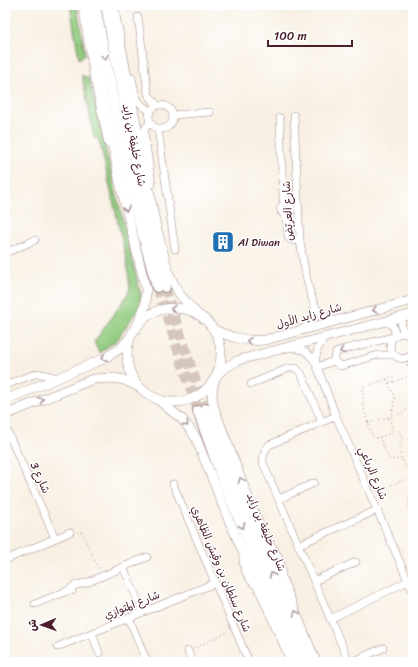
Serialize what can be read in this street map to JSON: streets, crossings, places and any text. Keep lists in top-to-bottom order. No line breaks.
{"streets":{"highway":["شارع خليفة بن زايد"],"main road":["شارع زايد الأول"],"street":["شارع العريّض","شارع الرباعي","شارع 3","شارع سلطان بن وقيش الظاهري","شارع المتوازي"]},"crossings":[["شارع سلطان بن وقيش الظاهري","شارع المتوازي"]],"places":{"building":["Al Diwan"]},"scale_bar":"100 m","north":"left"}
